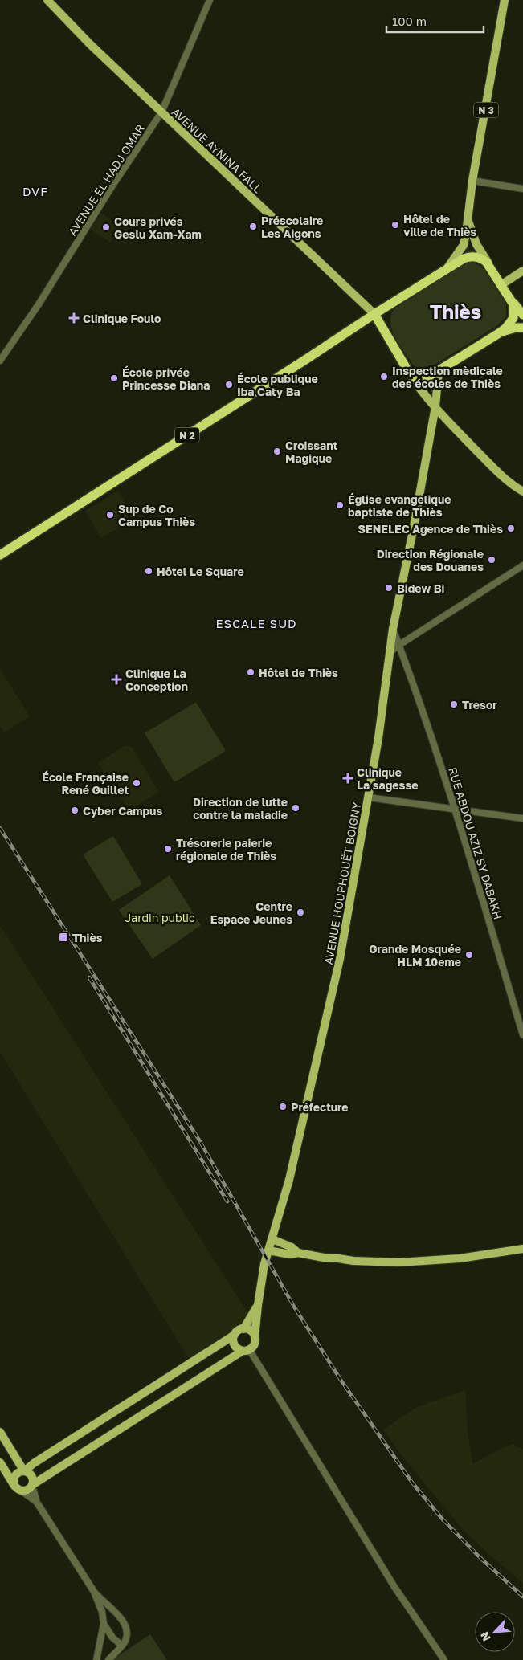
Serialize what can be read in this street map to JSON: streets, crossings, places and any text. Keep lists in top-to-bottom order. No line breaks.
{"streets":{"highway":["N 2"],"main road":["N 3","AVENUE AYNINA FALL","AVENUE HOUPHOUËT BOIGNY"],"street":["AVENUE EL HADJ OMAR","RUE ABDOU AZIZ SY DABAKH"]},"crossings":[["AVENUE AYNINA FALL","AVENUE EL HADJ OMAR"],["AVENUE AYNINA FALL","N 2"],["RUE ABDOU AZIZ SY DABAKH","AVENUE HOUPHOUËT BOIGNY"]],"districts":["DVF","Thiès","ESCALE SUD"],"parks":["Jardin public"],"places":{"other":["Hôtel de ville de Thiès","Préscolaire Les Aigons","Cours privés Geslu Xam-Xam","Inspection mèdicale des écoles de Thiès","École privée Princesse Diana","École publique Iba Caty Ba","Croissant Magique","Église evangelique baptiste de Thiès","Sup de Co Campus Thiès","SENELEC Agence de Thiès","Direction Régionale des Douanes","Hôtel Le Square","Bidew Bi","Hôtel de Thiès","Tresor","École Française René Guillet","Direction de lutte contre la maladie","Cyber Campus","Trésorerie paierie régionale de Thiès","Centre Espace Jeunes","Grande Mosquée HLM 10eme","Préfecture"],"health":["Clinique Foulo","Clinique La Conception","Clinique La sagesse"],"transit":["Thiès"]},"scale_bar":"100 m","north":"bottom left"}
